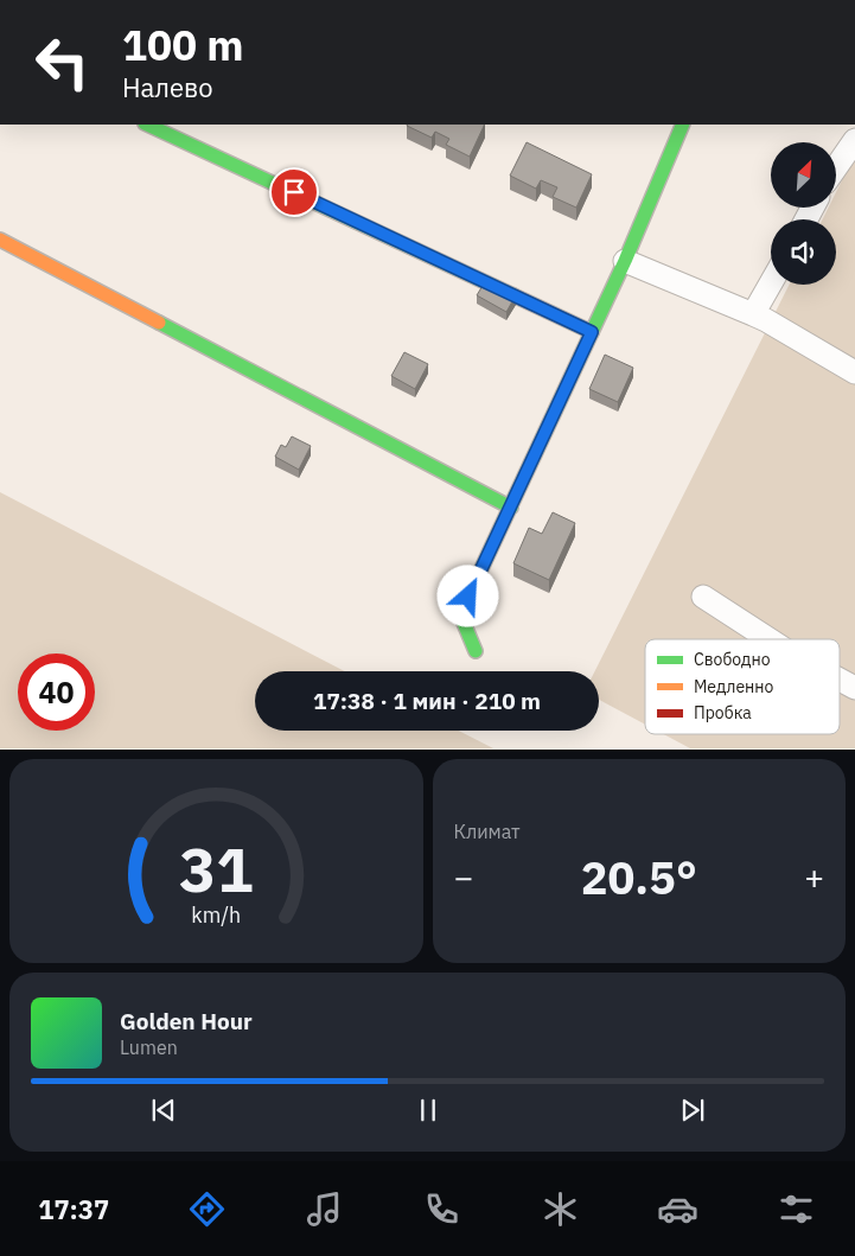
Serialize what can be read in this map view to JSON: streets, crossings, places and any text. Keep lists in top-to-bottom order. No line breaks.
{"legend":["Свободно","Медленно","Пробка"],"north":"top right","page":{"turn":["100 m","Налево"],"limit":"40","trip":"17:38 · 1 мин · 210 m","tile":"Климат","heat":["−","20.5°","+"],"song":["Golden Hour","Lumen"],"tabs":"17:37","gauge":["31","km/h"]}}
